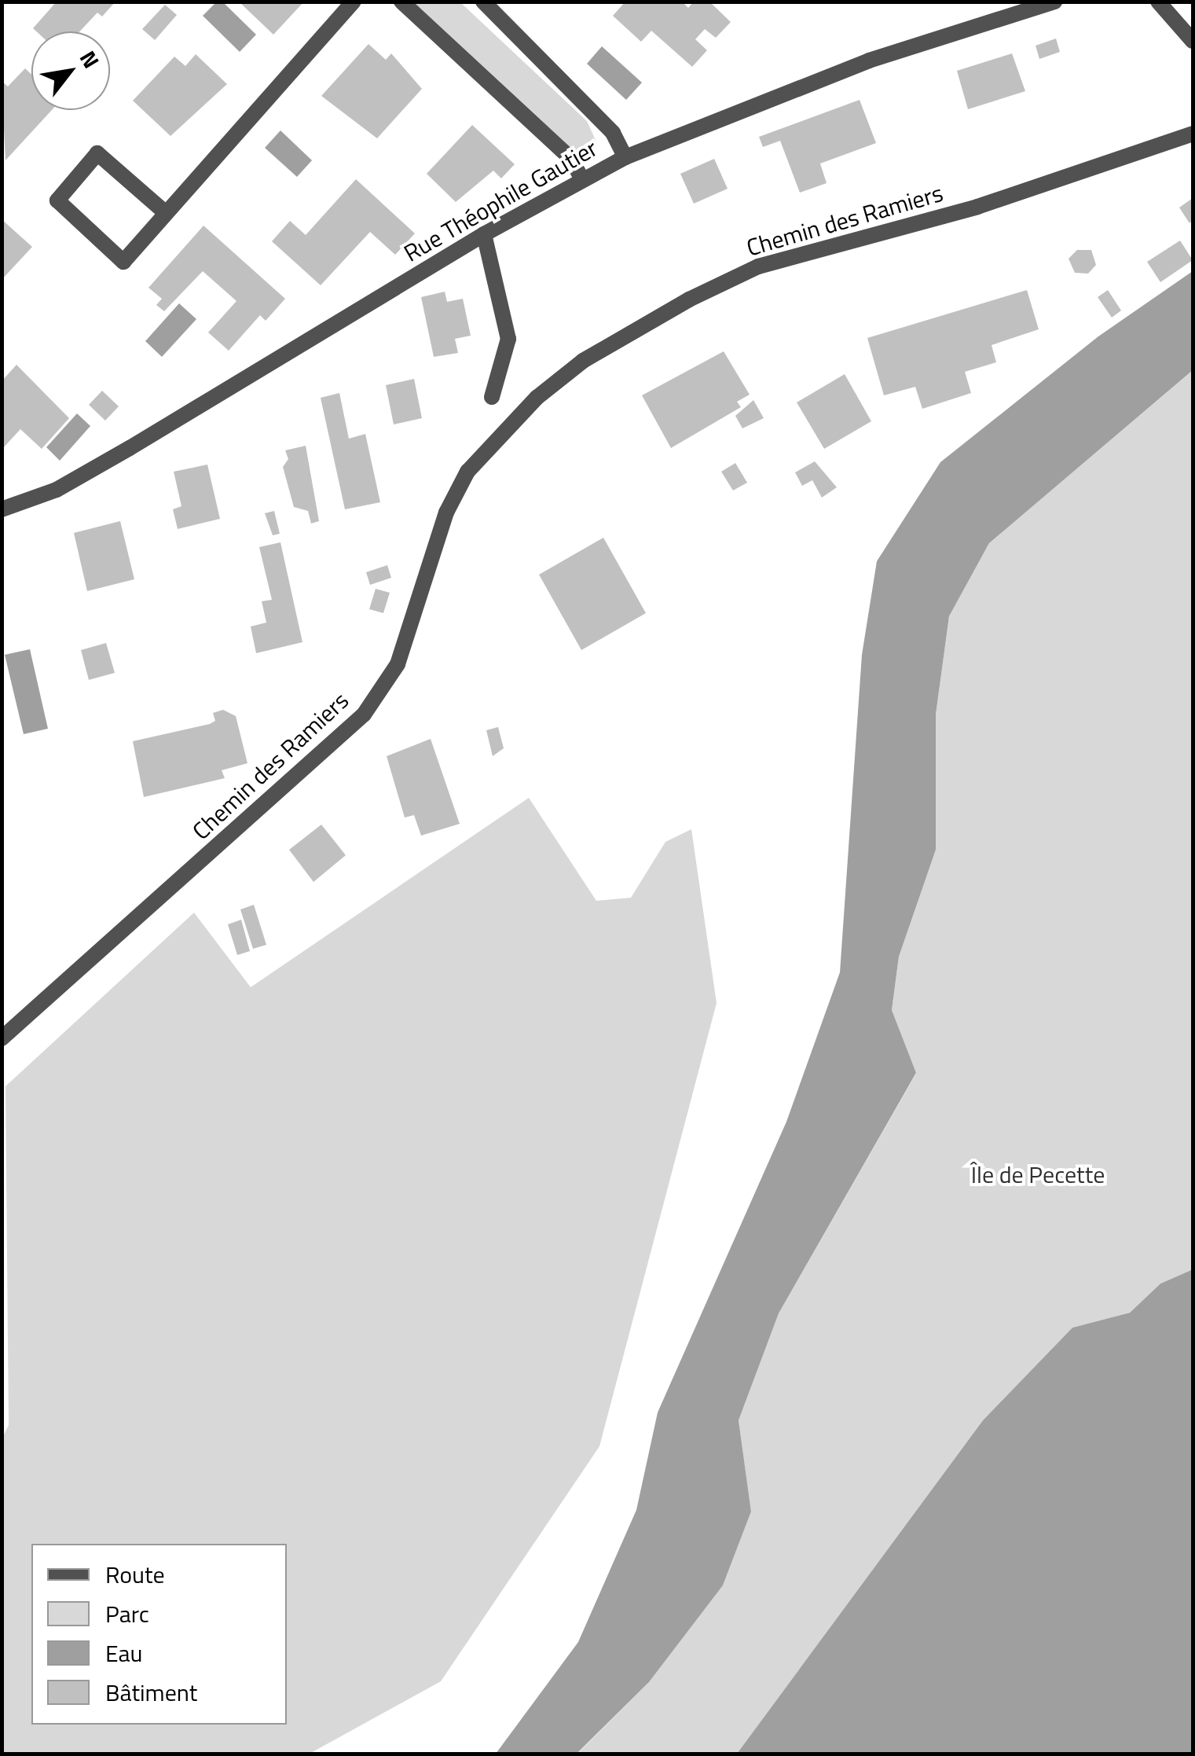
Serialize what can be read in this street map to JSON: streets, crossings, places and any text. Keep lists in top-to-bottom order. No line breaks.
{"streets":{"street":["Rue Théophile Gautier","Chemin des Ramiers"]},"parks":["Île de Pecette"],"legend":["Route","Parc","Eau","Bâtiment"],"north":"top right"}
